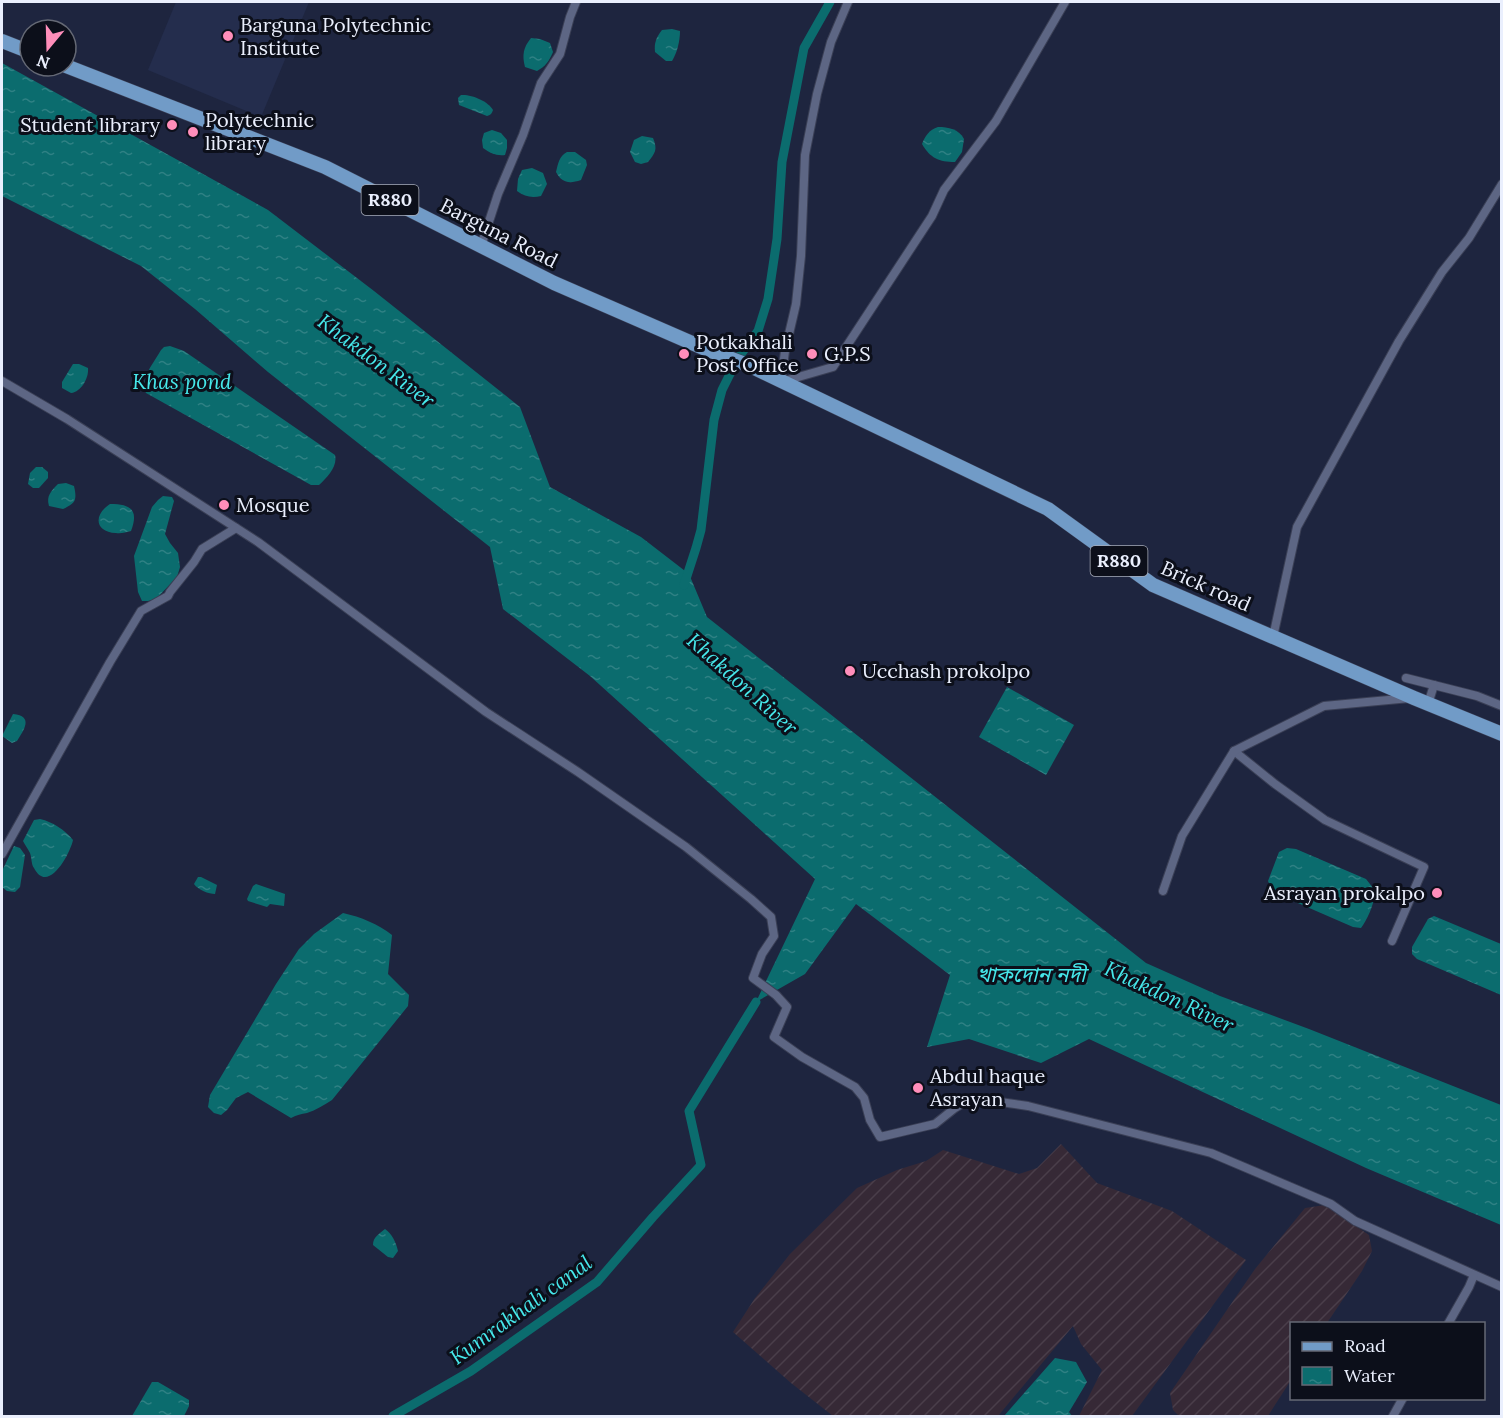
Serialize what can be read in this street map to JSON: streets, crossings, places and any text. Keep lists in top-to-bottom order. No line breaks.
{"streets":{"main road":["R880","Barguna Road","Brick road"]},"crossings":[["Barguna Road","Brick road"]],"water":["Khakdon River","Khas pond","খাকদোন নদী","Kumrakhali canal"],"places":["Barguna Polytechnic Institute","Student library","Polytechnic library","Potkakhali Post Office","G.P.S","Mosque","Ucchash prokolpo","Asrayan prokalpo","Abdul haque Asrayan"],"legend":["Road","Water"],"north":"bottom"}
